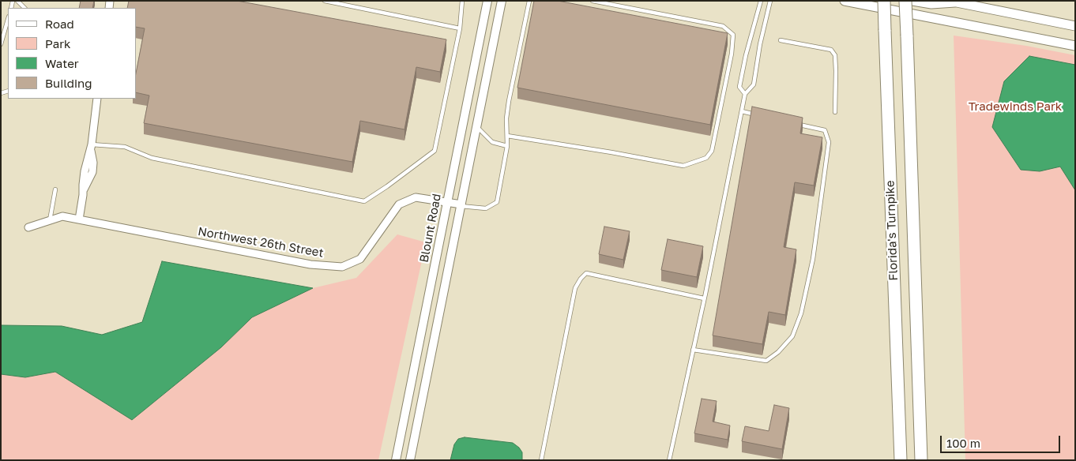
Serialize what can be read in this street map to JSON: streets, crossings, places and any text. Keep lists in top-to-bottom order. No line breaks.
{"streets":{"highway":["Florida's Turnpike"],"street":["Blount Road","Northwest 26th Street"]},"crossings":[["Blount Road","Northwest 26th Street"]],"parks":["Tradewinds Park"],"legend":["Road","Park","Water","Building"],"scale_bar":"100 m"}
